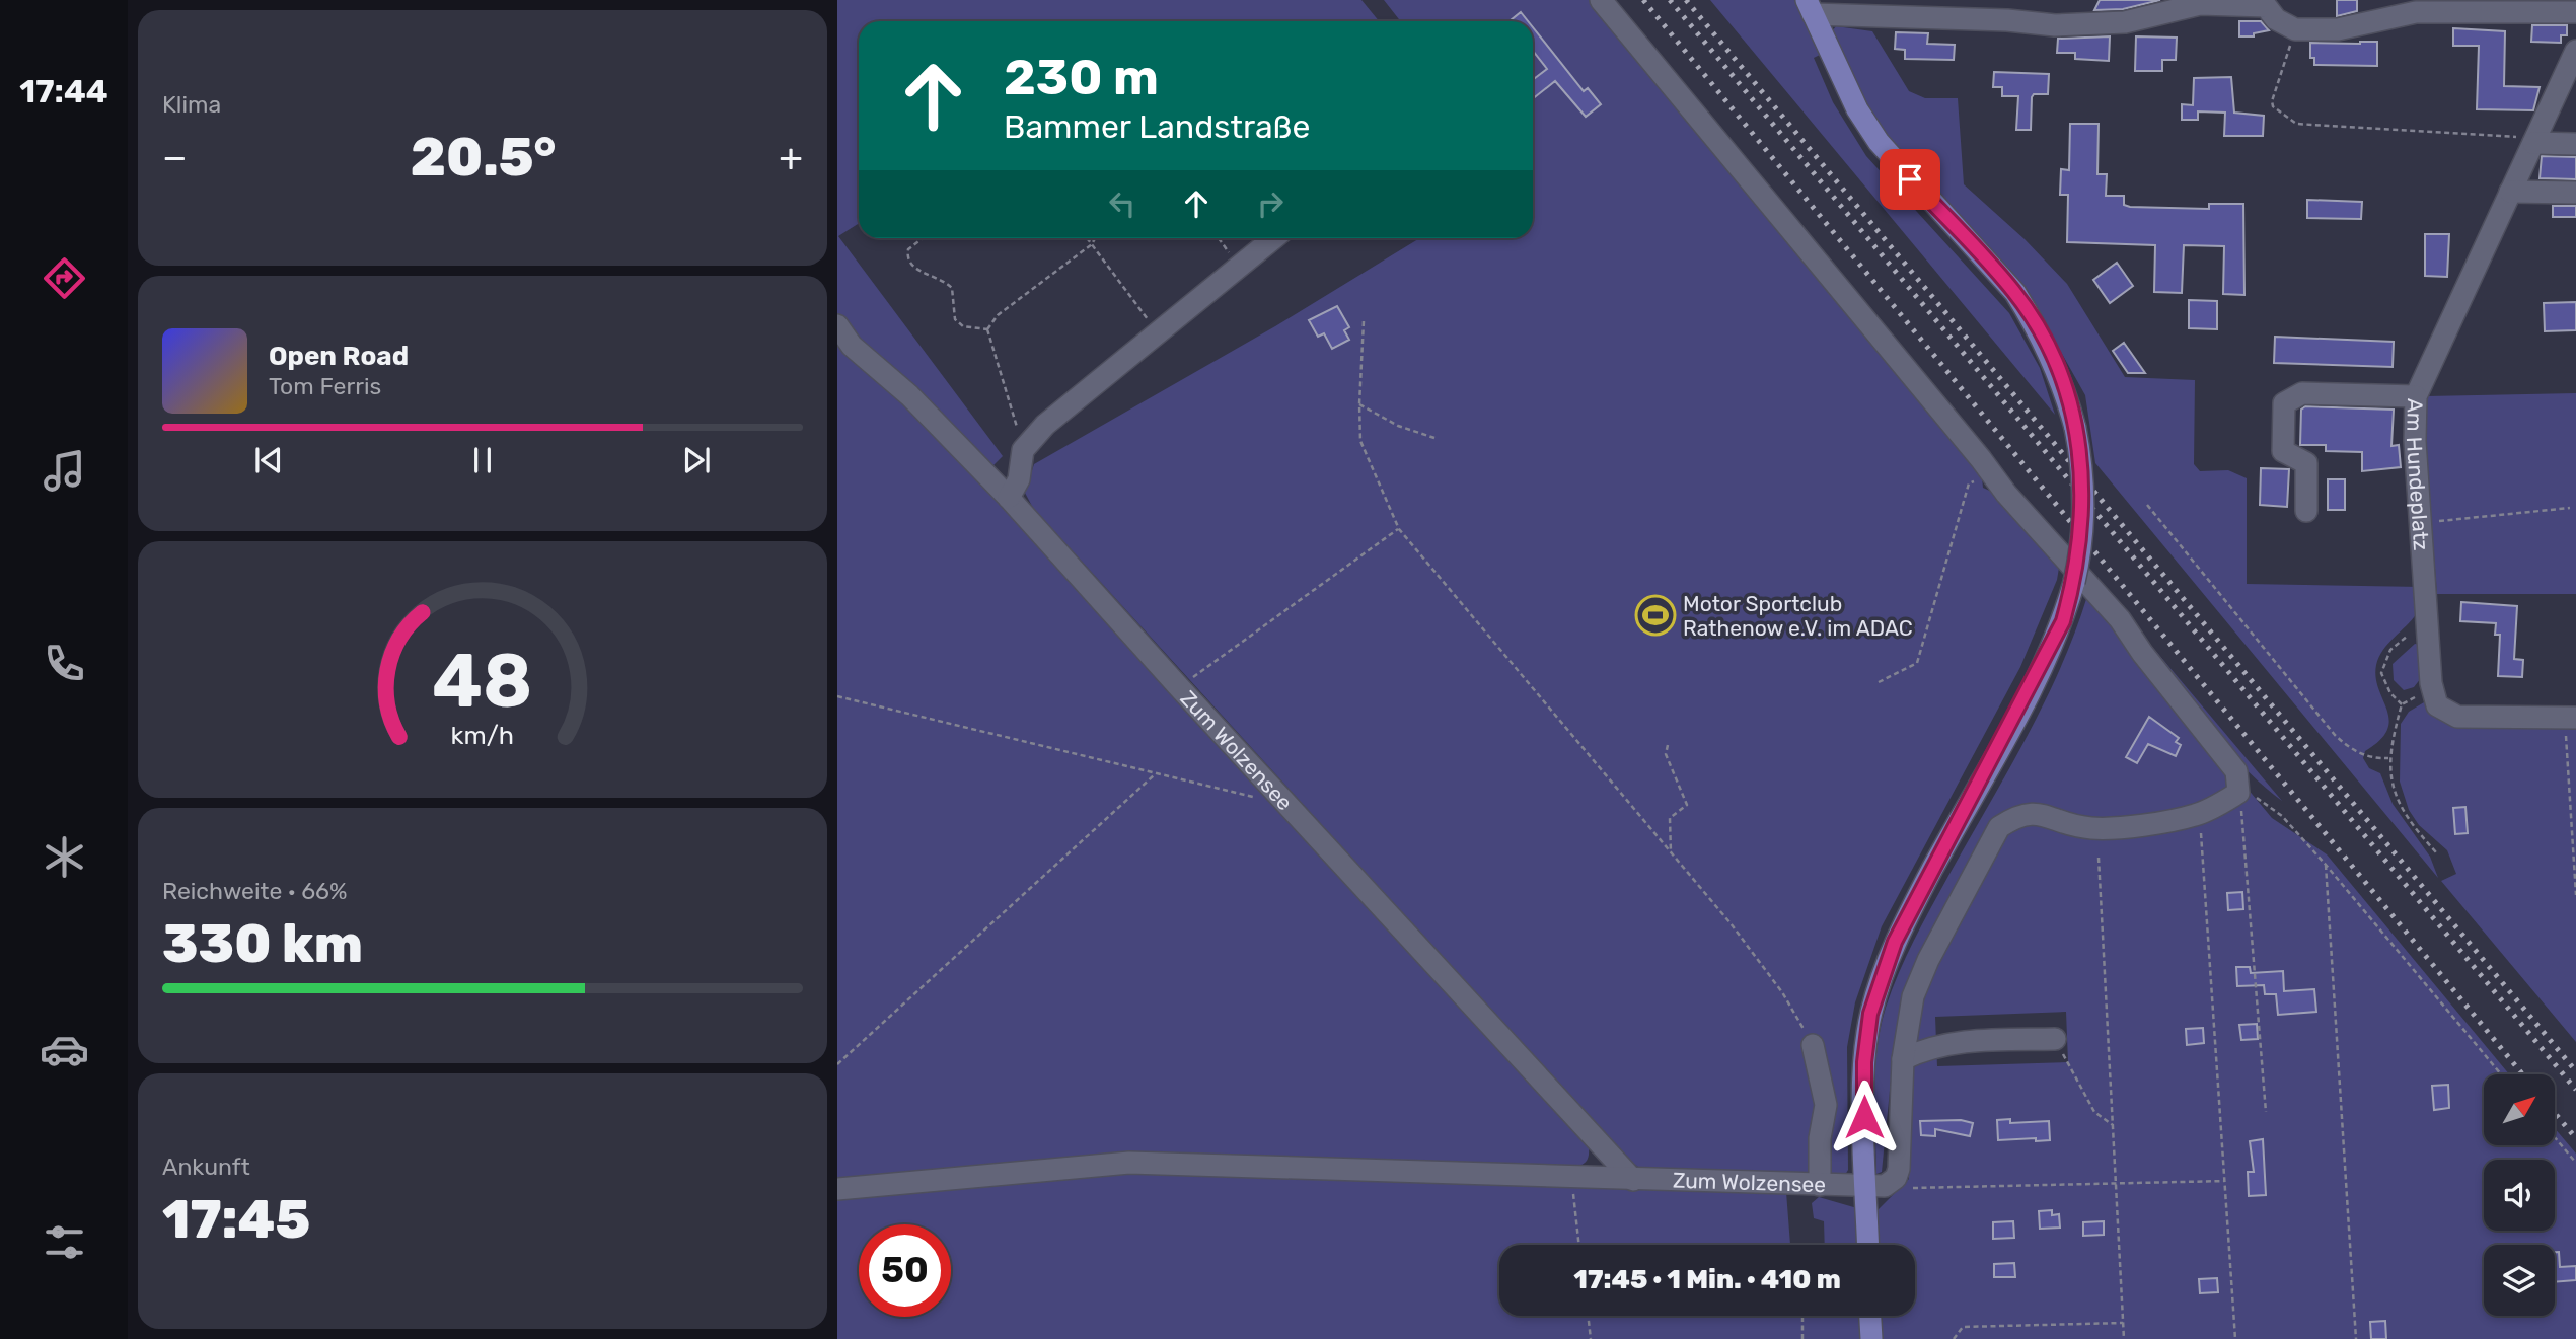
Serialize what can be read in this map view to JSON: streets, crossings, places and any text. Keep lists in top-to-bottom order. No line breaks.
{"streets":{"street":["Am Hundeplatz","Zum Wolzensee"]},"places":{"sports":["Motor Sportclub Rathenow e.V. im ADAC"]},"north":"top right","page":{"tabs":"17:44","tile":["Klima",["Reichweite · 66%","330 km"],["Ankunft","17:45"]],"turn":["230 m","Bammer Landstraße"],"heat":["−","20.5°","+"],"song":["Open Road","Tom Ferris"],"limit":"50","trip":"17:45 · 1 Min. · 410 m","gauge":["48","km/h"]}}
